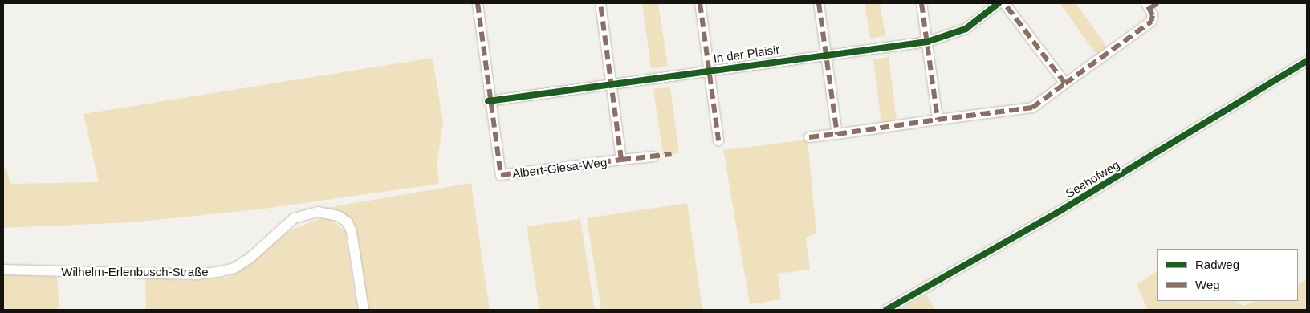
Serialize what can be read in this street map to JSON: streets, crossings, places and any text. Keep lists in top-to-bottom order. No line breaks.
{"streets":{"street":["In der Plaisir","Albert-Giesa-Weg","Seehofweg","Wilhelm-Erlenbusch-Straße"]},"crossings":[["In der Plaisir","Albert-Giesa-Weg"]],"legend":["Radweg","Weg"]}
